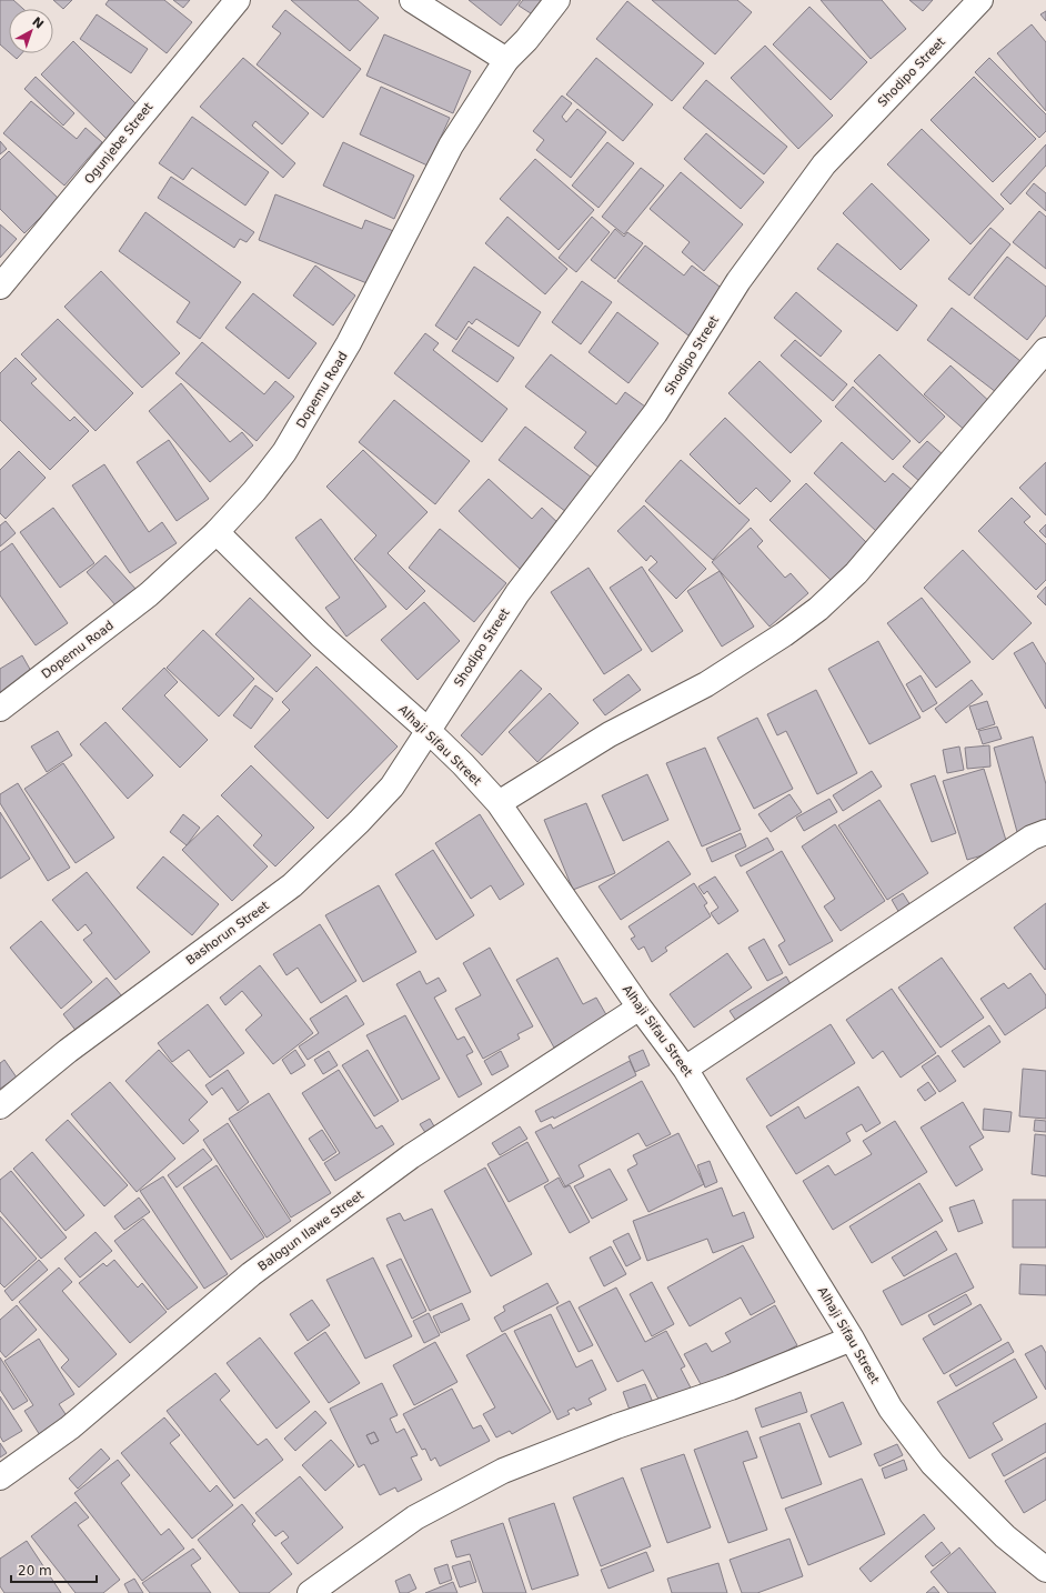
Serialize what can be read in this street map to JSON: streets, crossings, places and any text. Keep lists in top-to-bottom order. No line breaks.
{"streets":{"street":["Shodipo Street","Ogunjebe Street","Dopemu Road","Alhaji Sifau Street","Bashorun Street","Balogun Ilawe Street"]},"crossings":[["Shodipo Street","Alhaji Sifau Street"],["Shodipo Street","Bashorun Street"],["Dopemu Road","Alhaji Sifau Street"],["Alhaji Sifau Street","Bashorun Street"],["Alhaji Sifau Street","Balogun Ilawe Street"]],"scale_bar":"20 m","north":"top right"}
